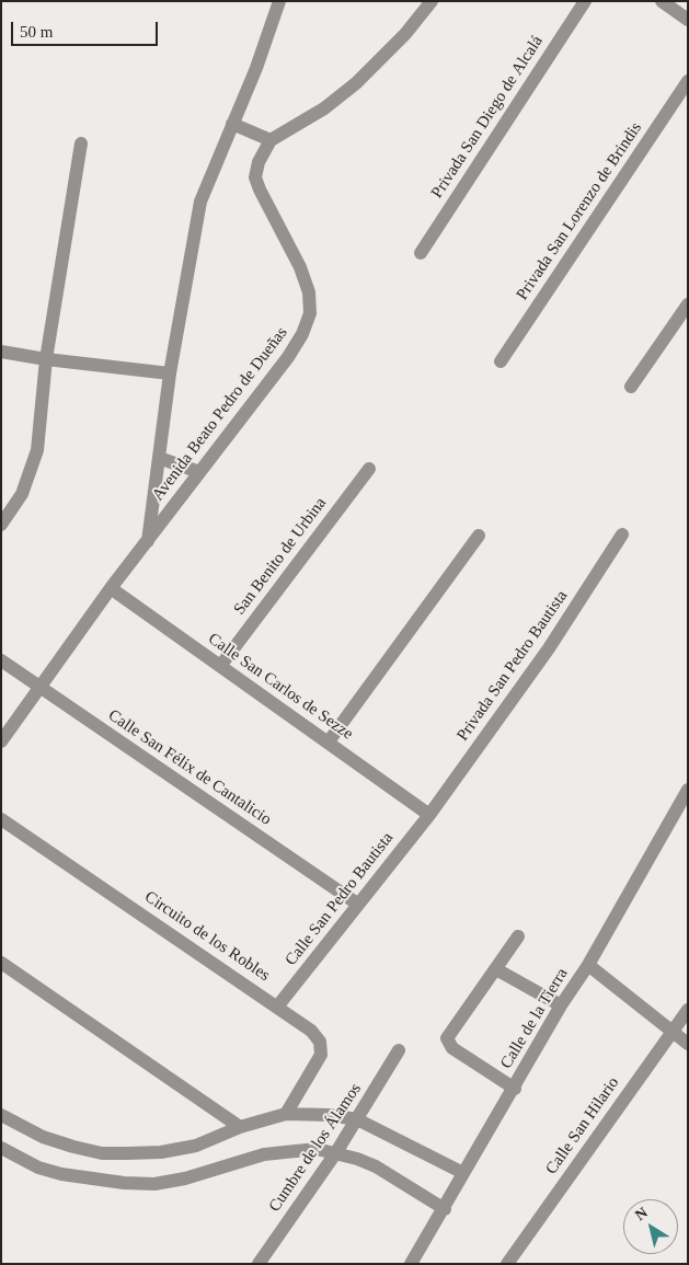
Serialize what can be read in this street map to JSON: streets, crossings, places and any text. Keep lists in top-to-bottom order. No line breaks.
{"streets":{"street":["Privada San Diego de Alcalá","Privada San Lorenzo de Brindis","Avenida Beato Pedro de Dueñas","San Benito de Urbina","Privada San Pedro Bautista","Calle San Carlos de Sezze","Calle San Félix de Cantalicio","Calle San Pedro Bautista","Circuito de los Robles","Calle de la Tierra","Calle San Hilario","Cumbre de los Álamos"]},"crossings":[["Avenida Beato Pedro de Dueñas","Calle San Carlos de Sezze"],["Avenida Beato Pedro de Dueñas","Calle San Félix de Cantalicio"],["San Benito de Urbina","Calle San Carlos de Sezze"],["Privada San Pedro Bautista","Calle San Carlos de Sezze"],["Privada San Pedro Bautista","Calle San Pedro Bautista"],["Calle San Carlos de Sezze","Calle San Pedro Bautista"],["Calle San Félix de Cantalicio","Calle San Pedro Bautista"],["Calle San Pedro Bautista","Circuito de los Robles"]],"scale_bar":"50 m","north":"top left"}
